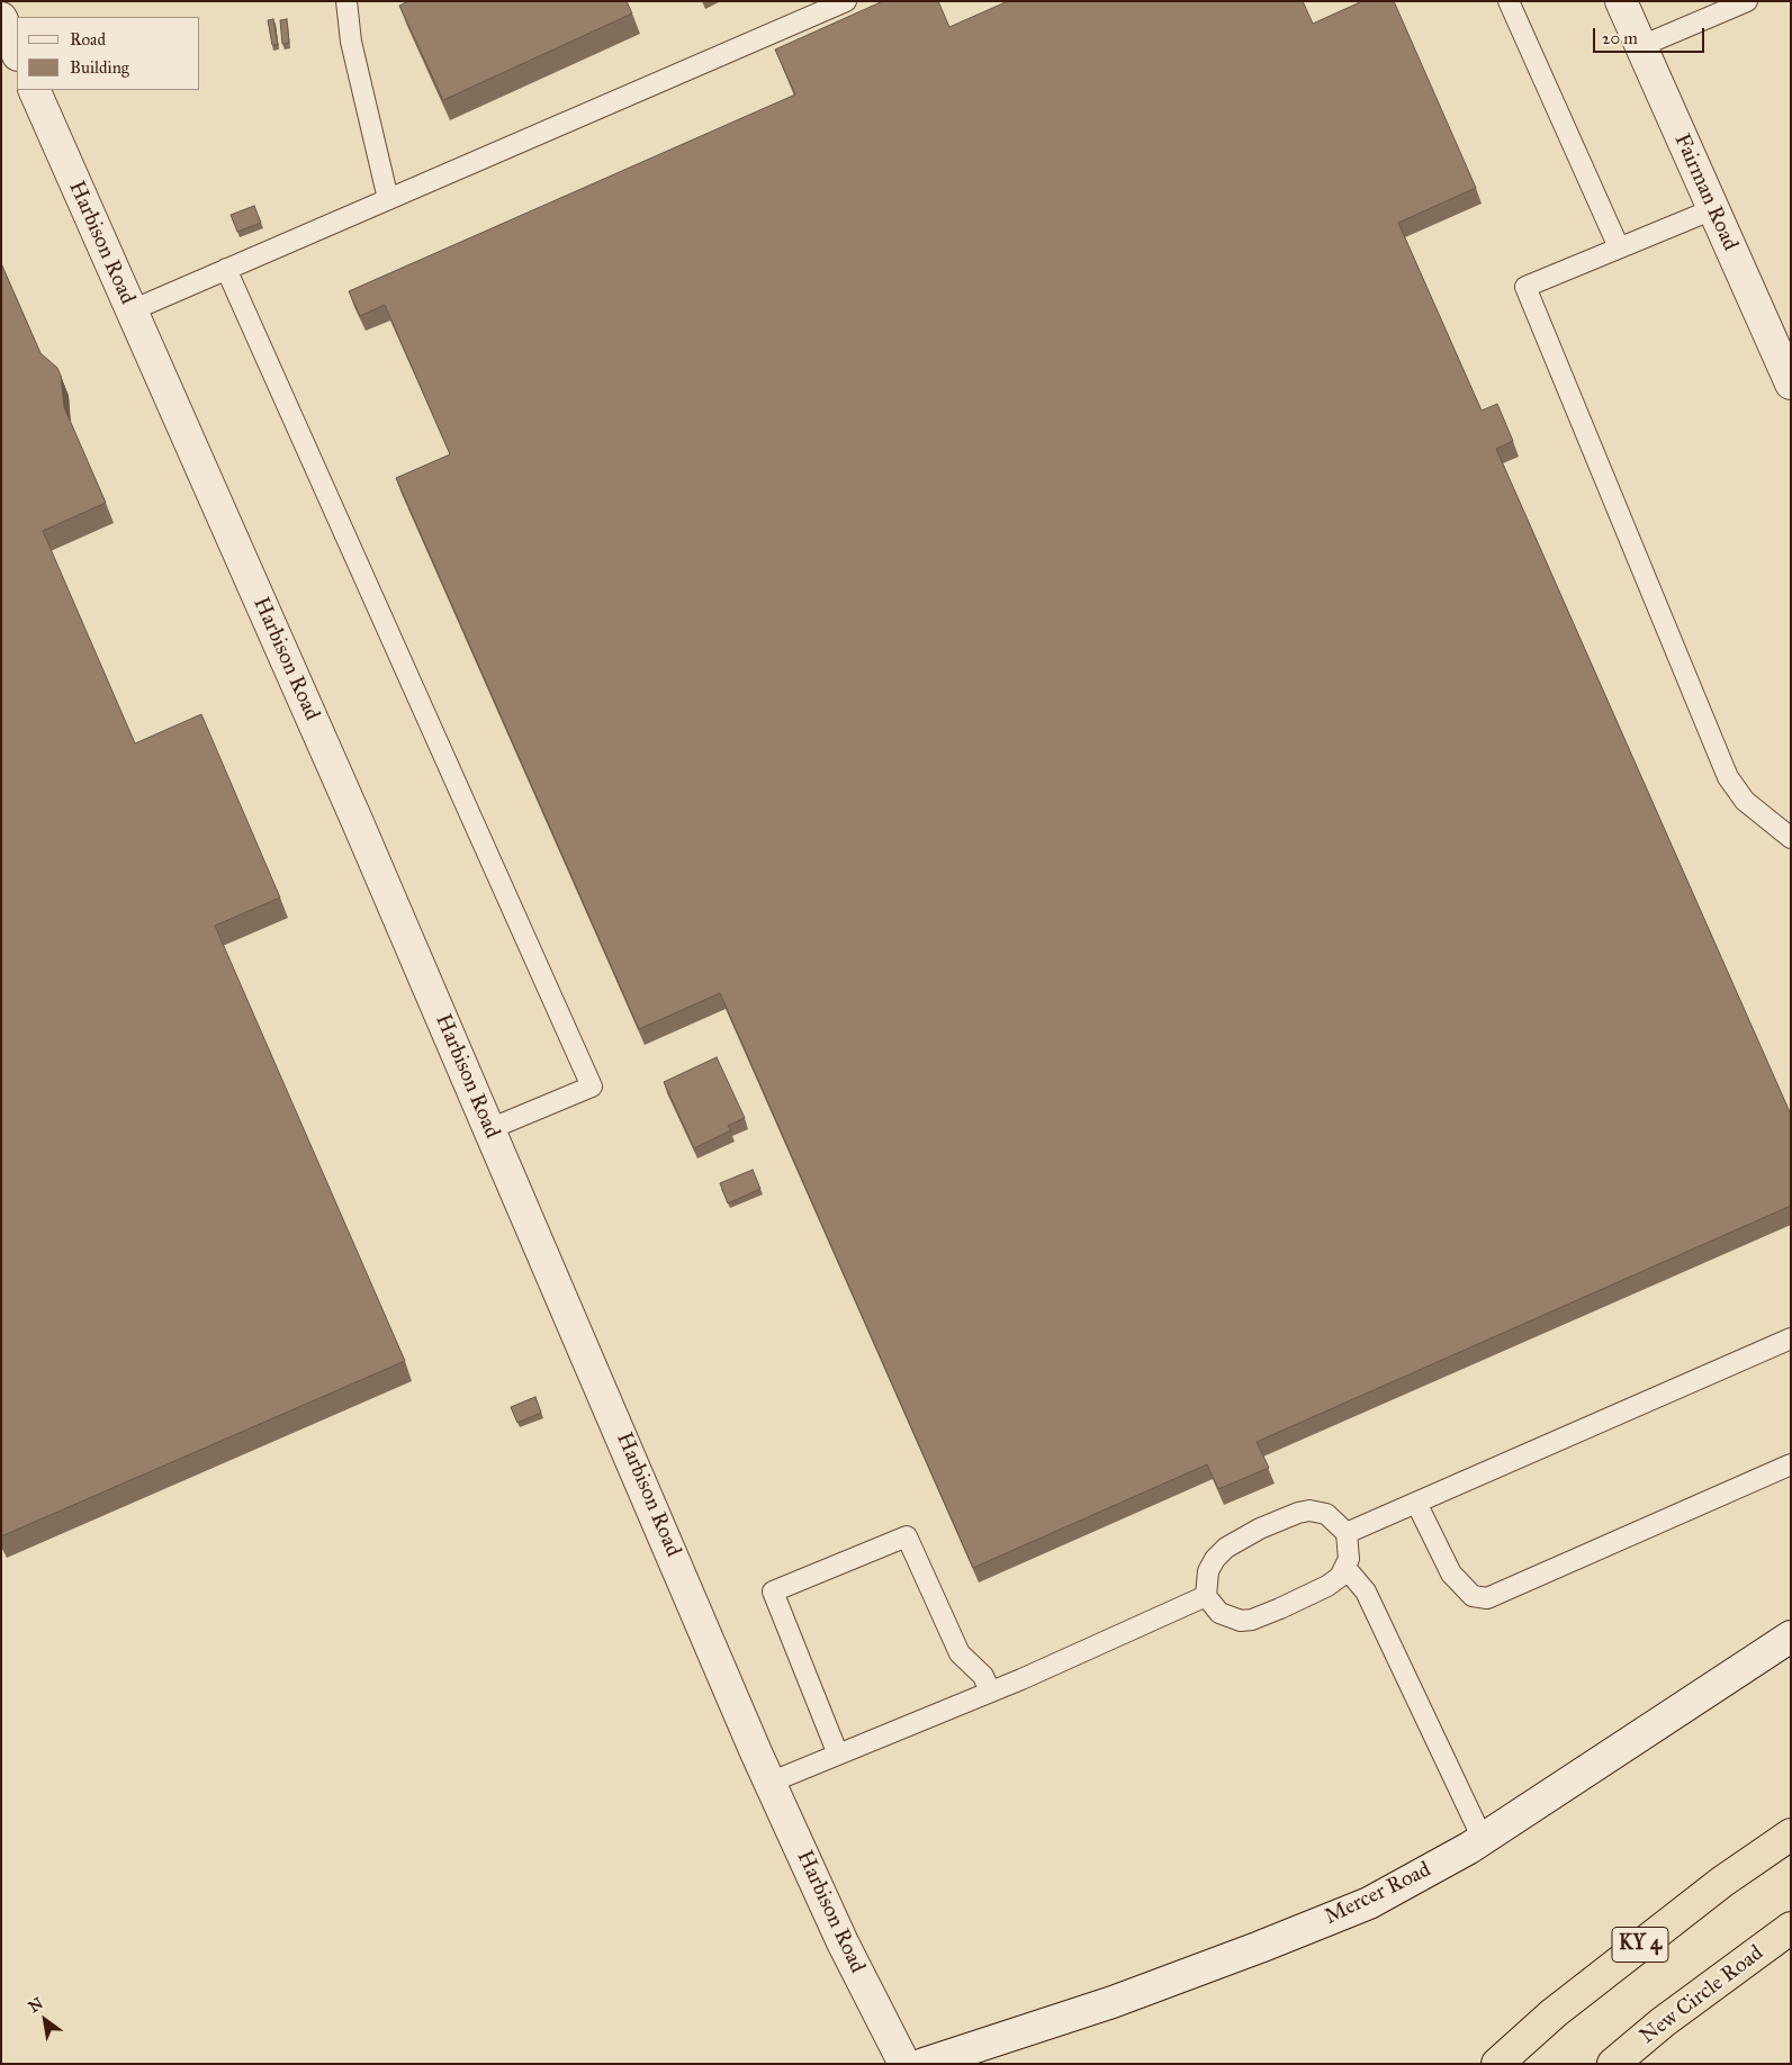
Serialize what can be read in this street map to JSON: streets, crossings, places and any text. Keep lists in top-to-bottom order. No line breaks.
{"streets":{"highway":["KY 4","New Circle Road"],"street":["Fairman Road","Harbison Road","Mercer Road"]},"legend":["Road","Building"],"scale_bar":"20 m","north":"top left"}
